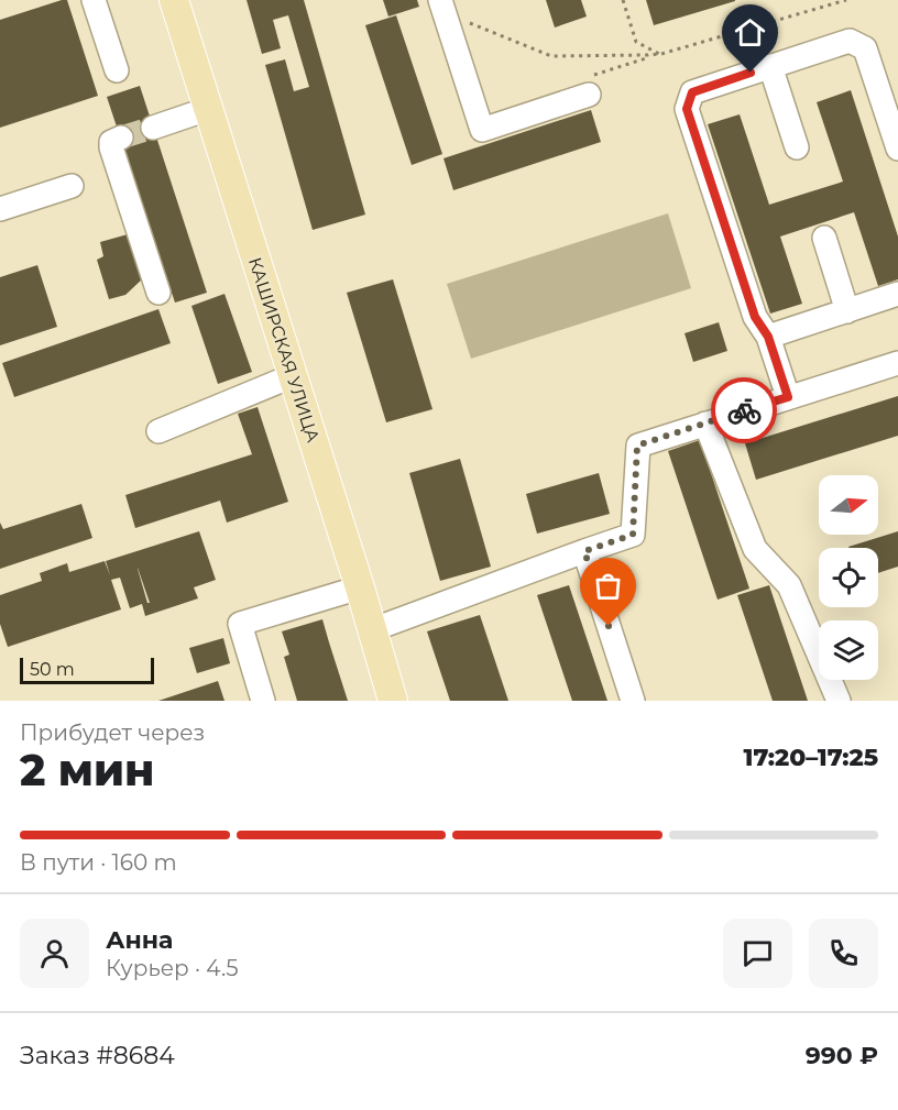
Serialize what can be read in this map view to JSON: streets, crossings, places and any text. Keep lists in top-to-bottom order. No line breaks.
{"streets":{"main road":["КАШИРСКАЯ УЛИЦА"]},"scale_bar":"50 m","north":"right","page":{"scale":"50 m","heading":["2 мин","Прибудет через","17:20–17:25"],"panel":["Анна","Курьер · 4.5","Заказ #8684","990 ₽"],"bar":"В пути · 160 m"}}
